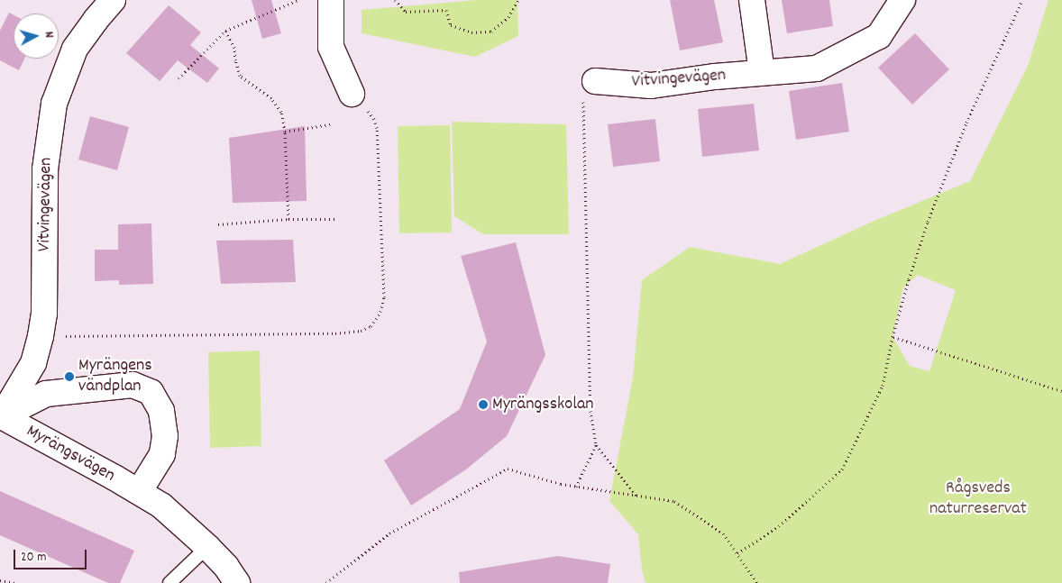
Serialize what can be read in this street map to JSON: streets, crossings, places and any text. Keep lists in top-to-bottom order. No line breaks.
{"streets":{"street":["Vitvingevägen","Myrängsvägen"]},"crossings":[["Vitvingevägen","Myrängsvägen"]],"parks":["Rågsveds naturreservat"],"places":["Myrängens vändplan","Myrängsskolan"],"scale_bar":"20 m","north":"right"}
